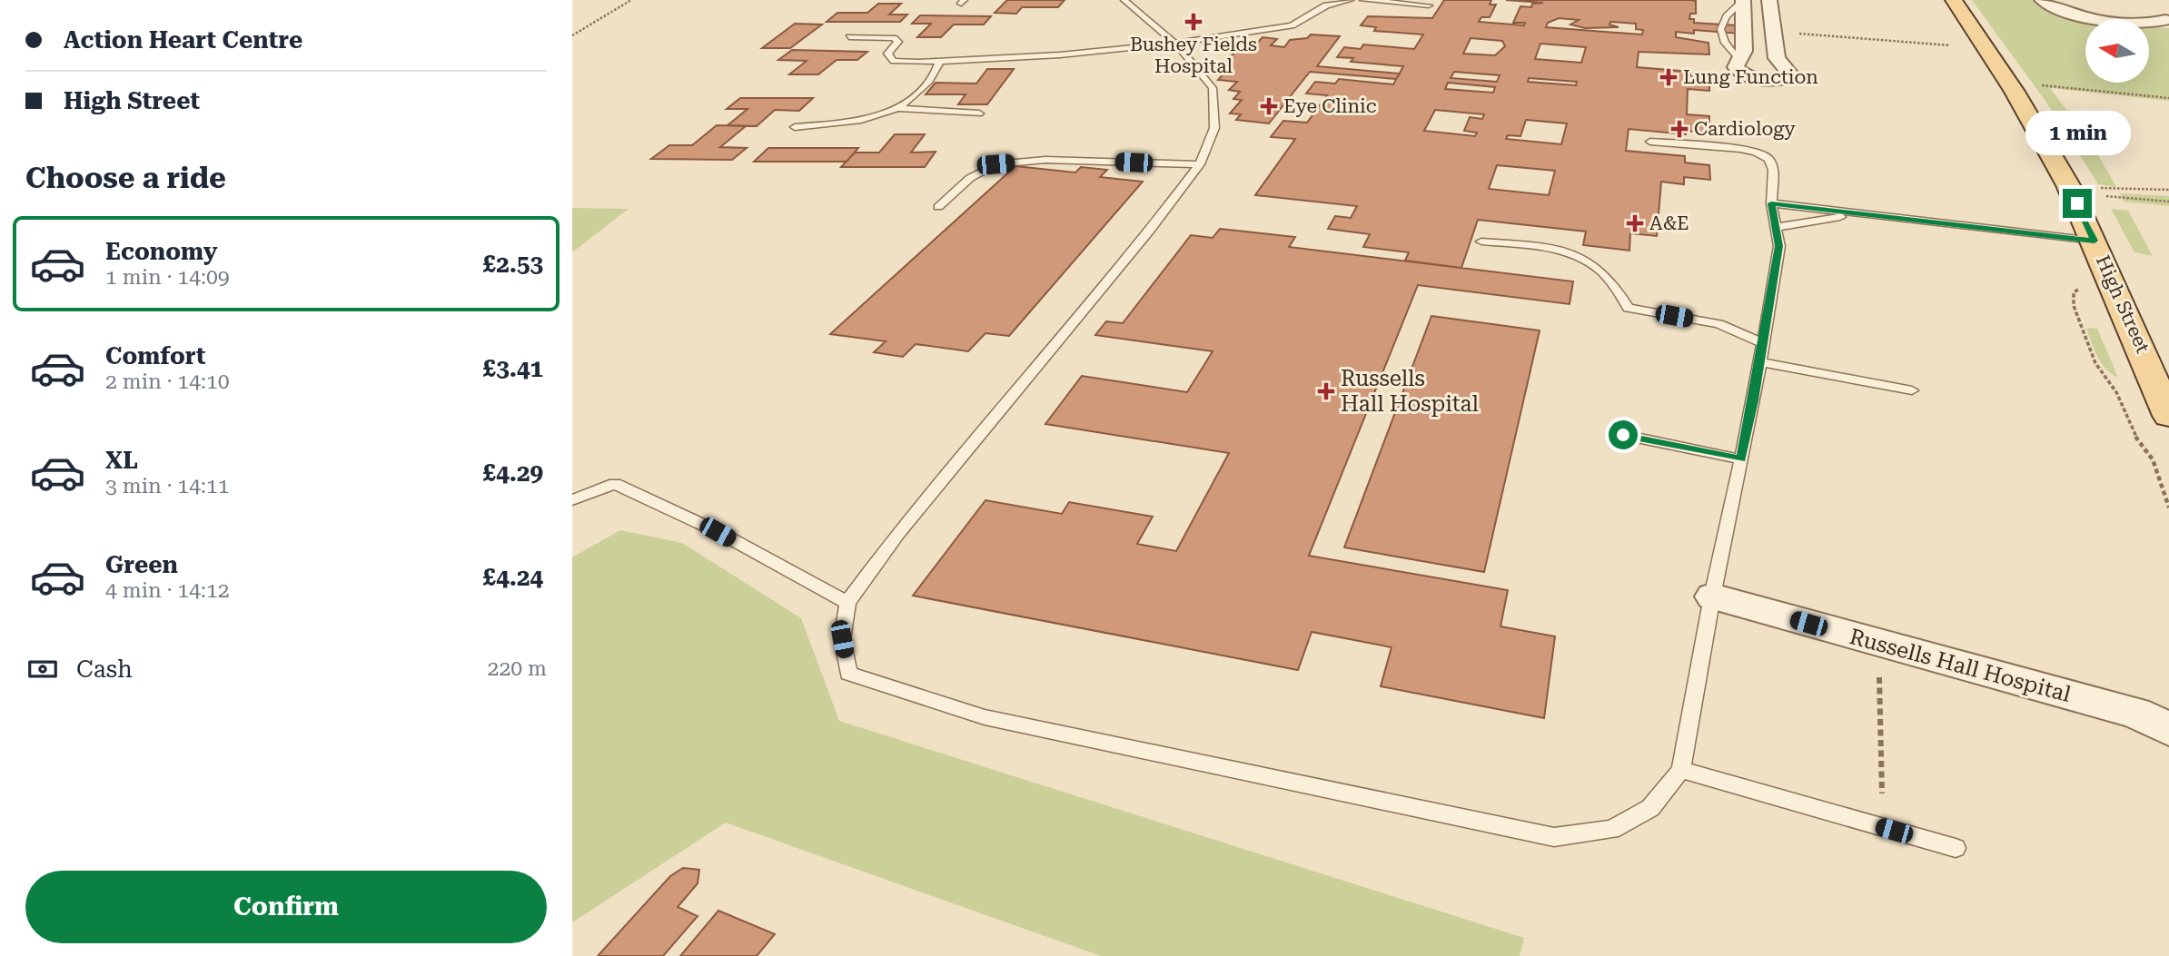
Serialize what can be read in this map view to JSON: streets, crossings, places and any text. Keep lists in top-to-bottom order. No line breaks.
{"streets":{"main road":["High Street"],"street":["Russells Hall Hospital"]},"places":{"health":["Bushey Fields Hospital","Lung Function","Eye Clinic","Cardiology","A&E","Russells Hall Hospital"]},"north":"left","page":{"banner":["Action Heart Centre","High Street"],"bubble":"1 min","heading":"Choose a ride","list":[{"name":"Economy","note":"1 min · 14:09","value":"£2.53"},{"name":"Comfort","note":"2 min · 14:10","value":"£3.41"},{"name":"XL","note":"3 min · 14:11","value":"£4.29"},{"name":"Green","note":"4 min · 14:12","value":"£4.24"}],"pay":["Cash","220 m"],"buttons":"Confirm"}}
